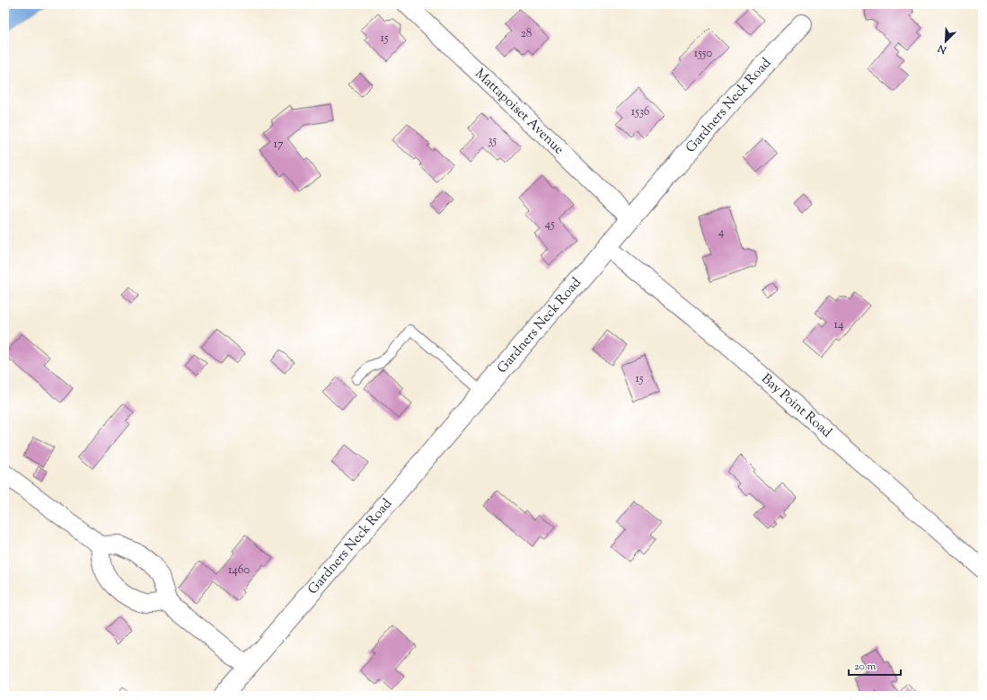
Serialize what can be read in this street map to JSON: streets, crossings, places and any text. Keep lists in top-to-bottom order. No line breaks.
{"streets":{"street":["Gardners Neck Road","Mattapoiset Avenue","Bay Point Road"]},"crossings":[["Gardners Neck Road","Mattapoiset Avenue"],["Gardners Neck Road","Bay Point Road"]],"house_numbers":["28","15","1550","1536","35","17","45","4","14","15","1460"],"scale_bar":"20 m","north":"bottom left"}
